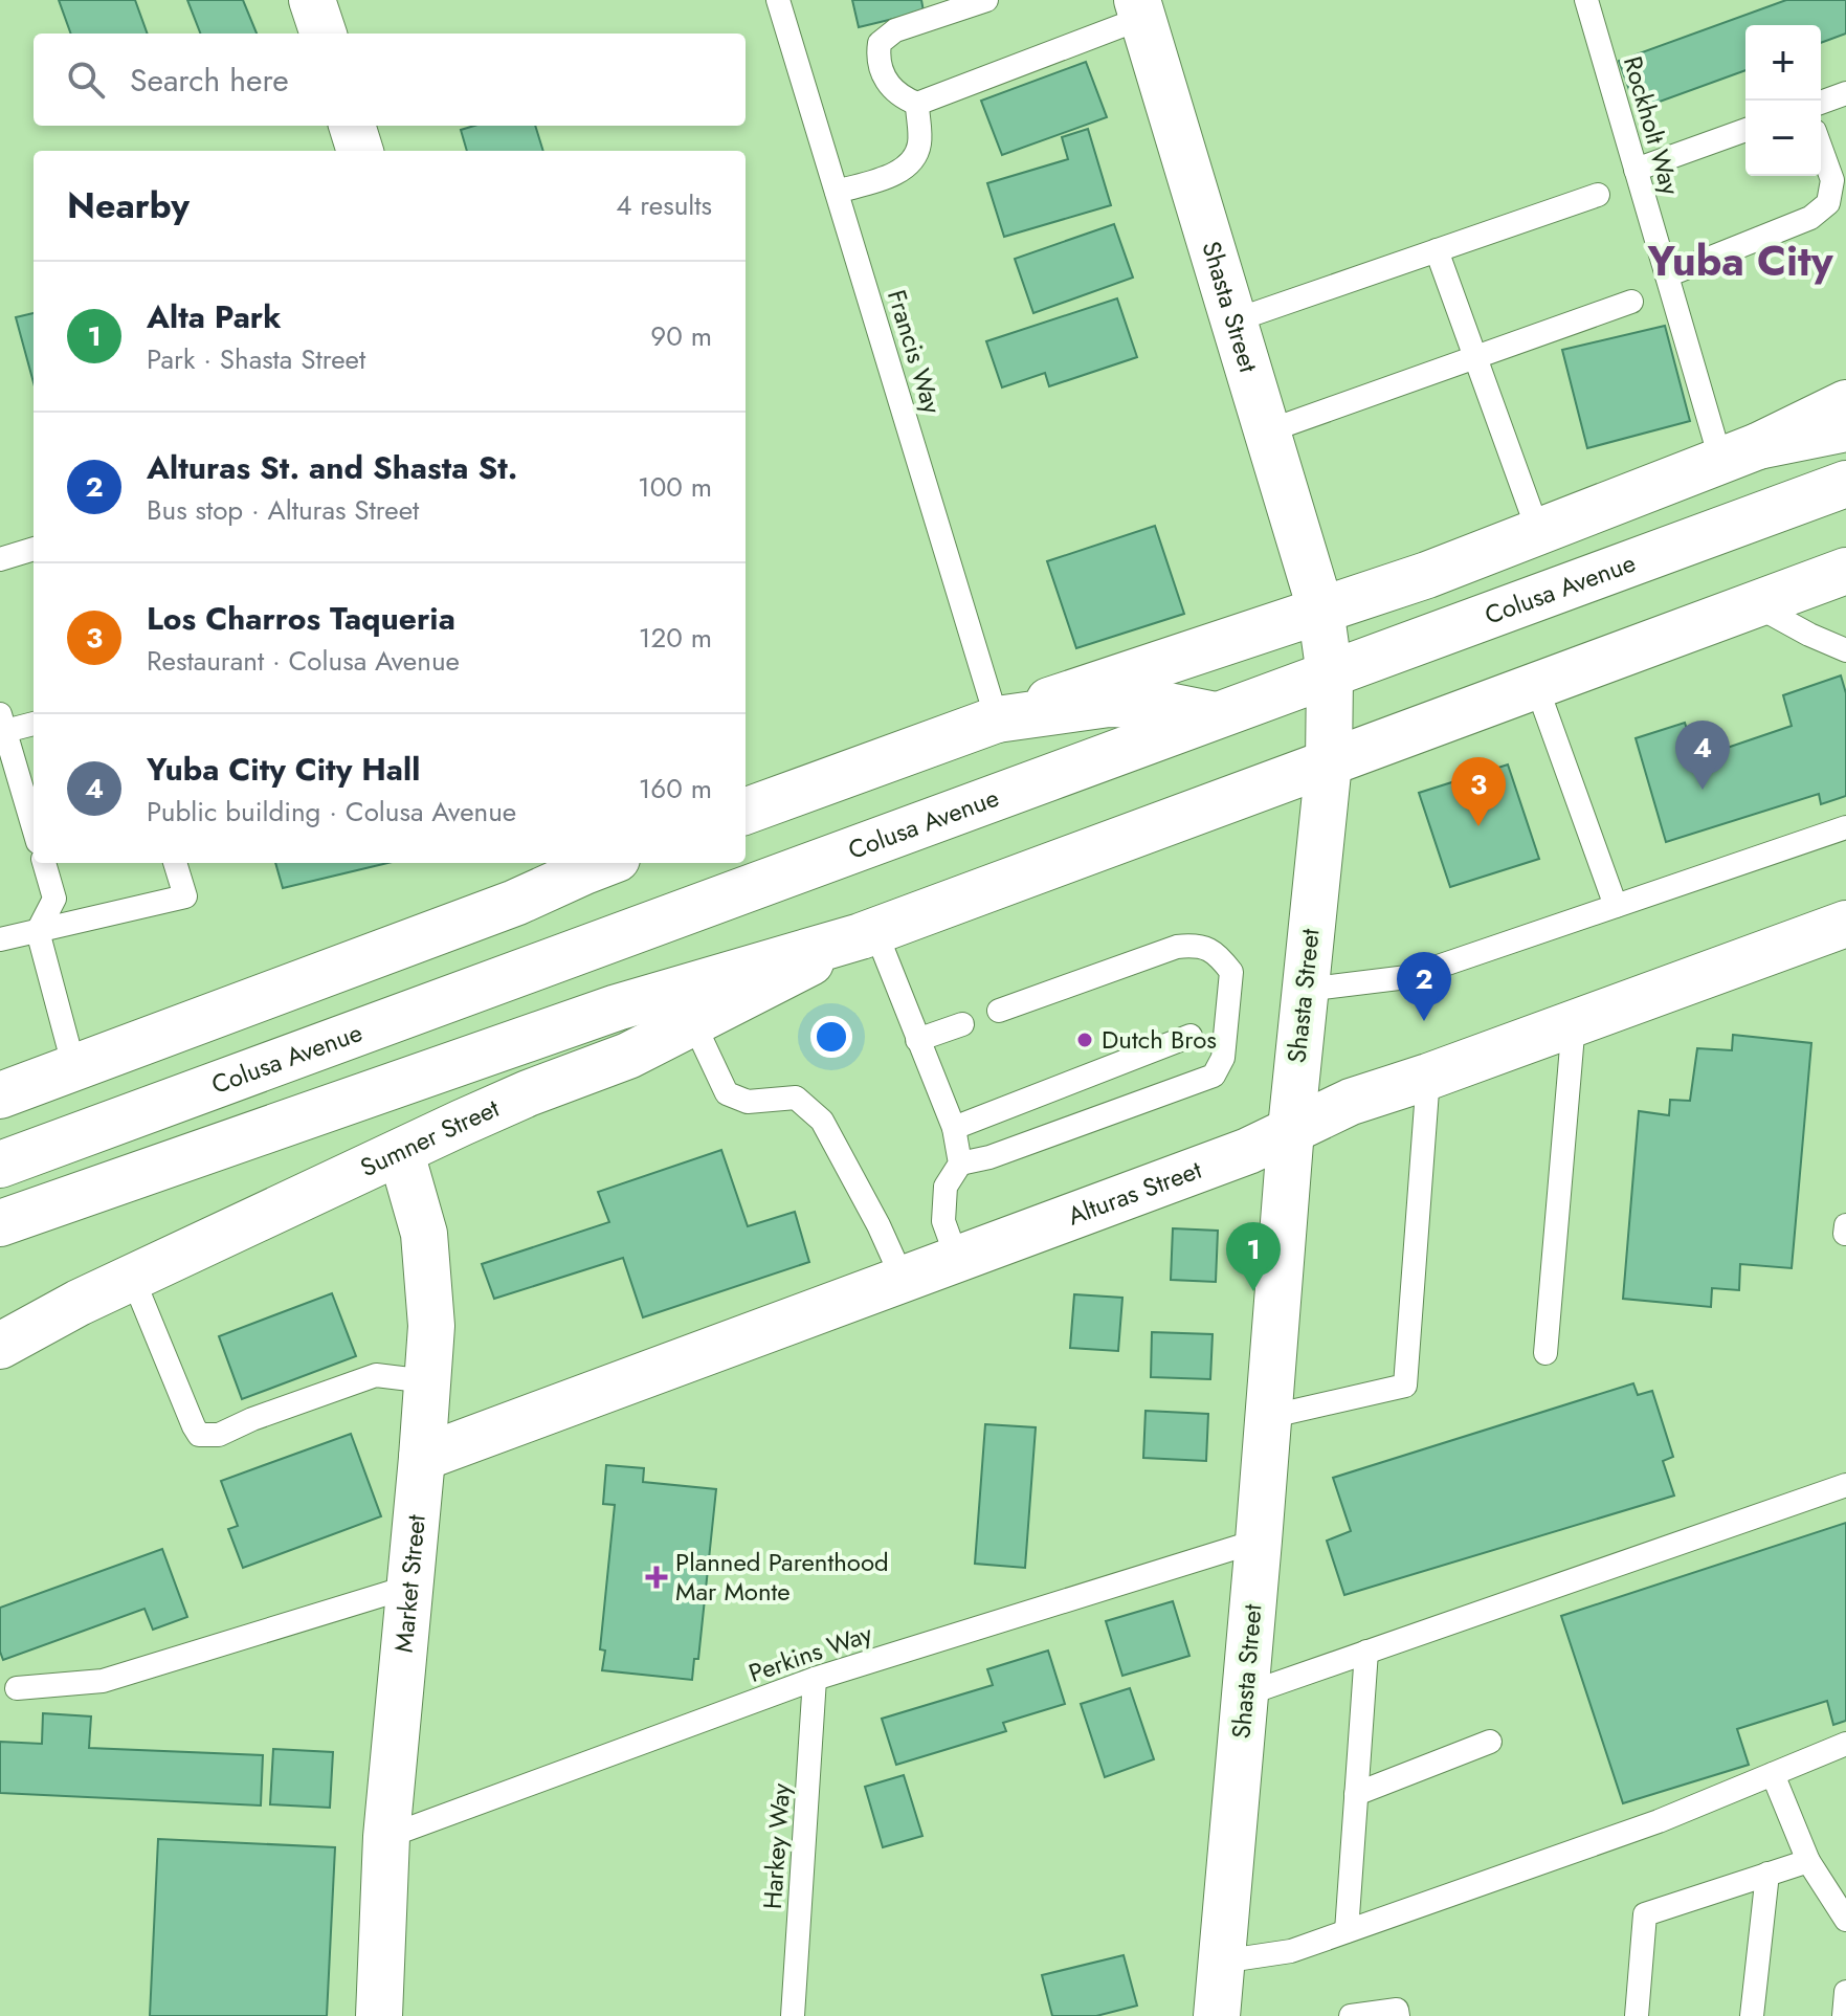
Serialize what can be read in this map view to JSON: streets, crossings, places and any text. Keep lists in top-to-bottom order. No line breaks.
{"streets":{"main road":["Shasta Street","Colusa Avenue","Sumner Street","Alturas Street","Market Street"],"lane":["Rockholt Way","Francis Way","Perkins Way","Harkey Way"]},"crossings":[["Shasta Street","Colusa Avenue"],["Shasta Street","Alturas Street"],["Shasta Street","Perkins Way"],["Sumner Street","Market Street"],["Alturas Street","Market Street"],["Market Street","Perkins Way"],["Perkins Way","Harkey Way"]],"districts":["Yuba City"],"places":{"other":["Dutch Bros"],"health":["Planned Parenthood Mar Monte"]},"page":{"map_buttons":["+","−"],"search":"Search here","heading":["Nearby","4 results"],"list":[{"mark":"1","name":"Alta Park","note":"Park · Shasta Street","value":"90 m"},{"mark":"2","name":"Alturas St. and Shasta St.","note":"Bus stop · Alturas Street","value":"100 m"},{"mark":"3","name":"Los Charros Taqueria","note":"Restaurant · Colusa Avenue","value":"120 m"},{"mark":"4","name":"Yuba City City Hall","note":"Public building · Colusa Avenue","value":"160 m"}],"pins":["4","3","2","1"]}}
